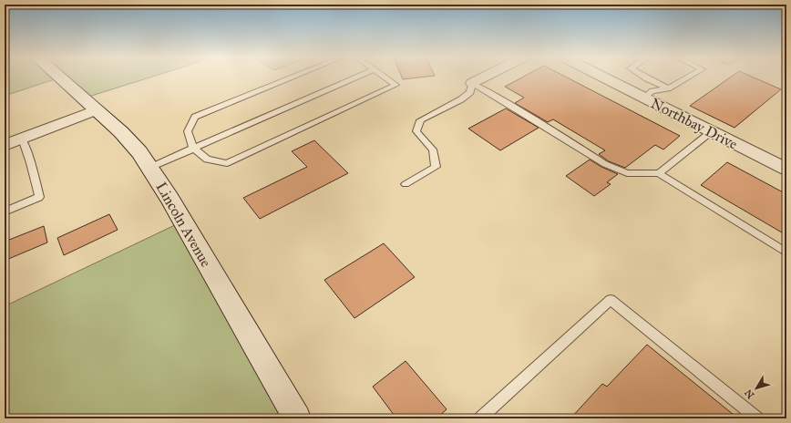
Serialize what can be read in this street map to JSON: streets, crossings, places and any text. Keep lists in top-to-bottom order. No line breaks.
{"streets":{"main road":["Lincoln Avenue"],"street":["Northbay Drive"]},"north":"bottom left"}
